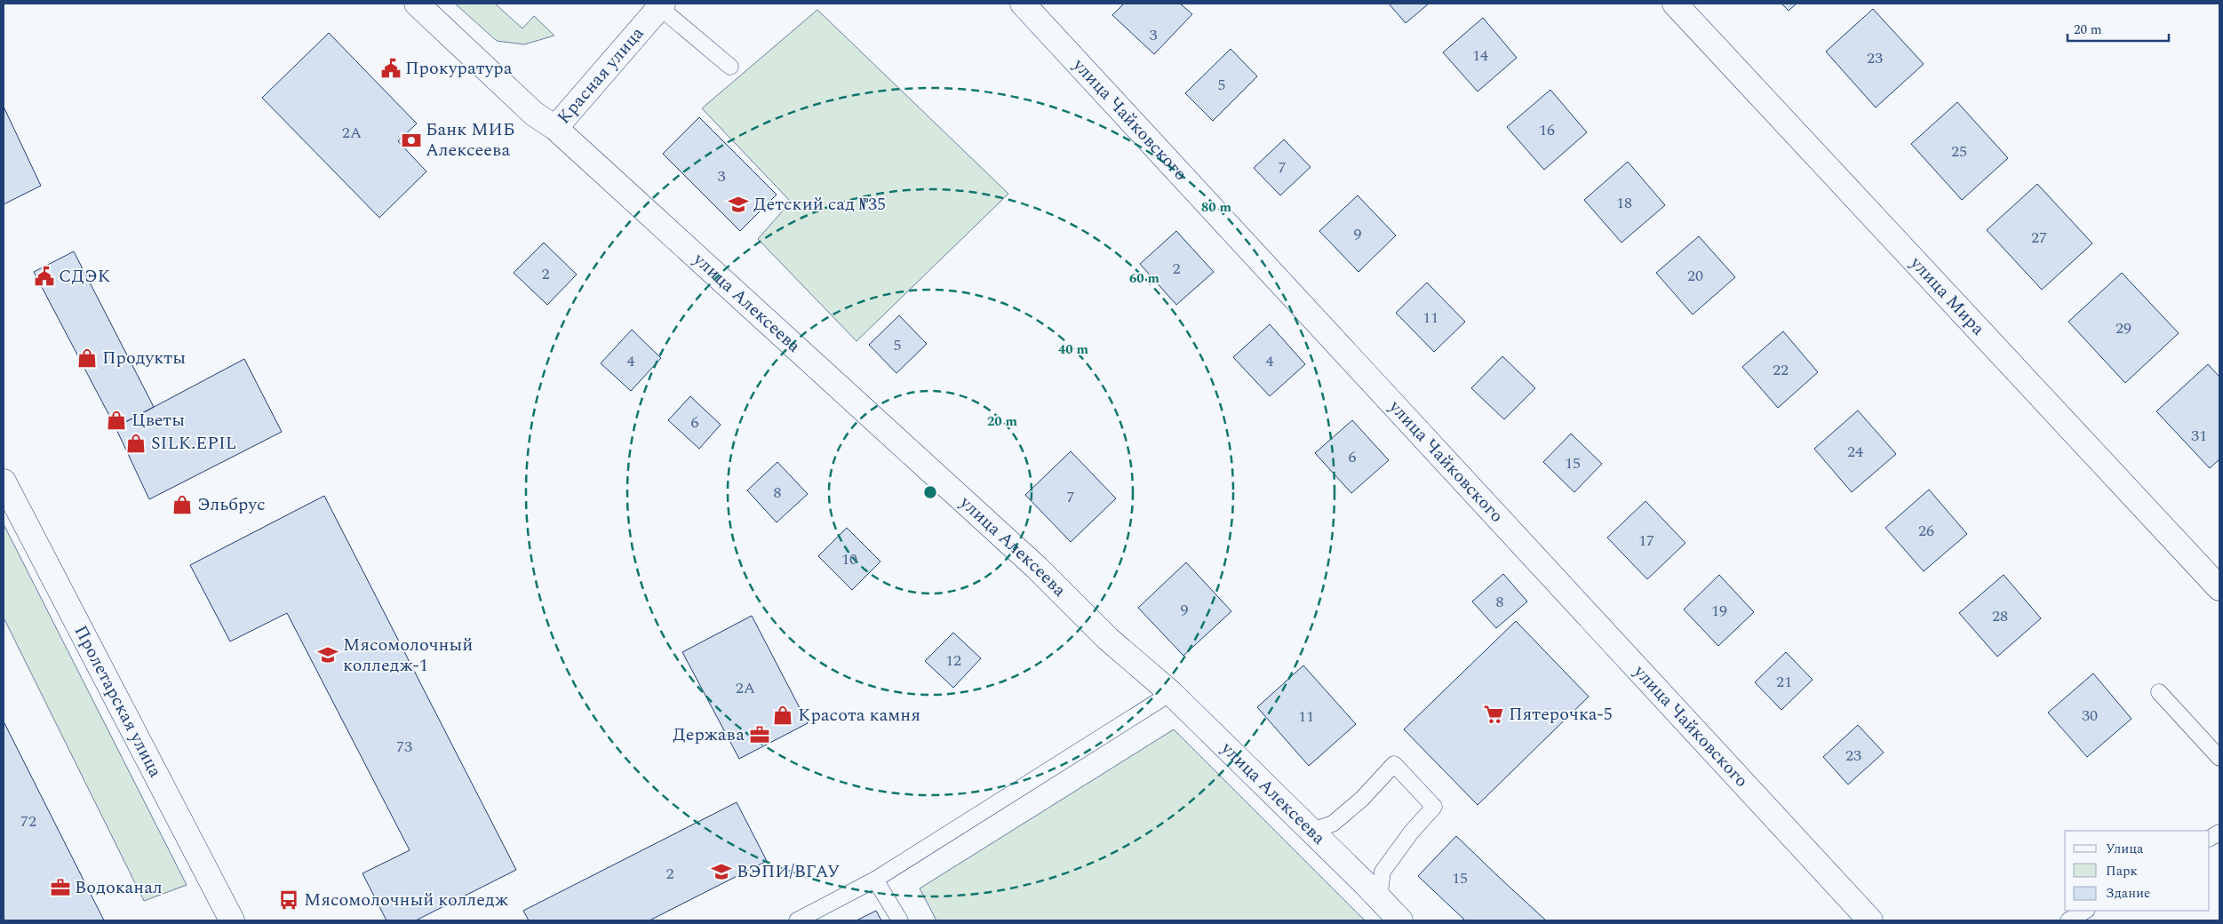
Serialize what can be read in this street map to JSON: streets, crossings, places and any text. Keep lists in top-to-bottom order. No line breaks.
{"streets":{"street":["Красная улица","улица Чайковского","улица Мира","улица Алексеева","Пролетарская улица"]},"crossings":[["Красная улица","улица Алексеева"]],"places":{"public building":["Прокуратура","СДЭК"],"bank":["Банк МИБ Алексеева"],"school or university":["Детский сад №35","Мясомолочный колледж-1","ВЭПИ/ВГАУ"],"shop":["Продукты","Цветы","SILK.EPIL","Эльбрус","Красота камня"],"supermarket":["Пятерочка-5"],"office":["Держава","Водоканал"],"bus stop":["Мясомолочный колледж"]},"house_numbers":["3","14","23","5","16","2А","25","7","3","18","9","27","2","2","20","11","29","5","4","4","22","6","31","24","6","15","8","7","26","17","10","8","9","19","28","12","21","2А","30","11","73","23","72","2","15"],"legend":["Улица","Парк","Здание"],"scale_bar":"20 m","rings":["80 m","60 m","40 m","20 m"]}
